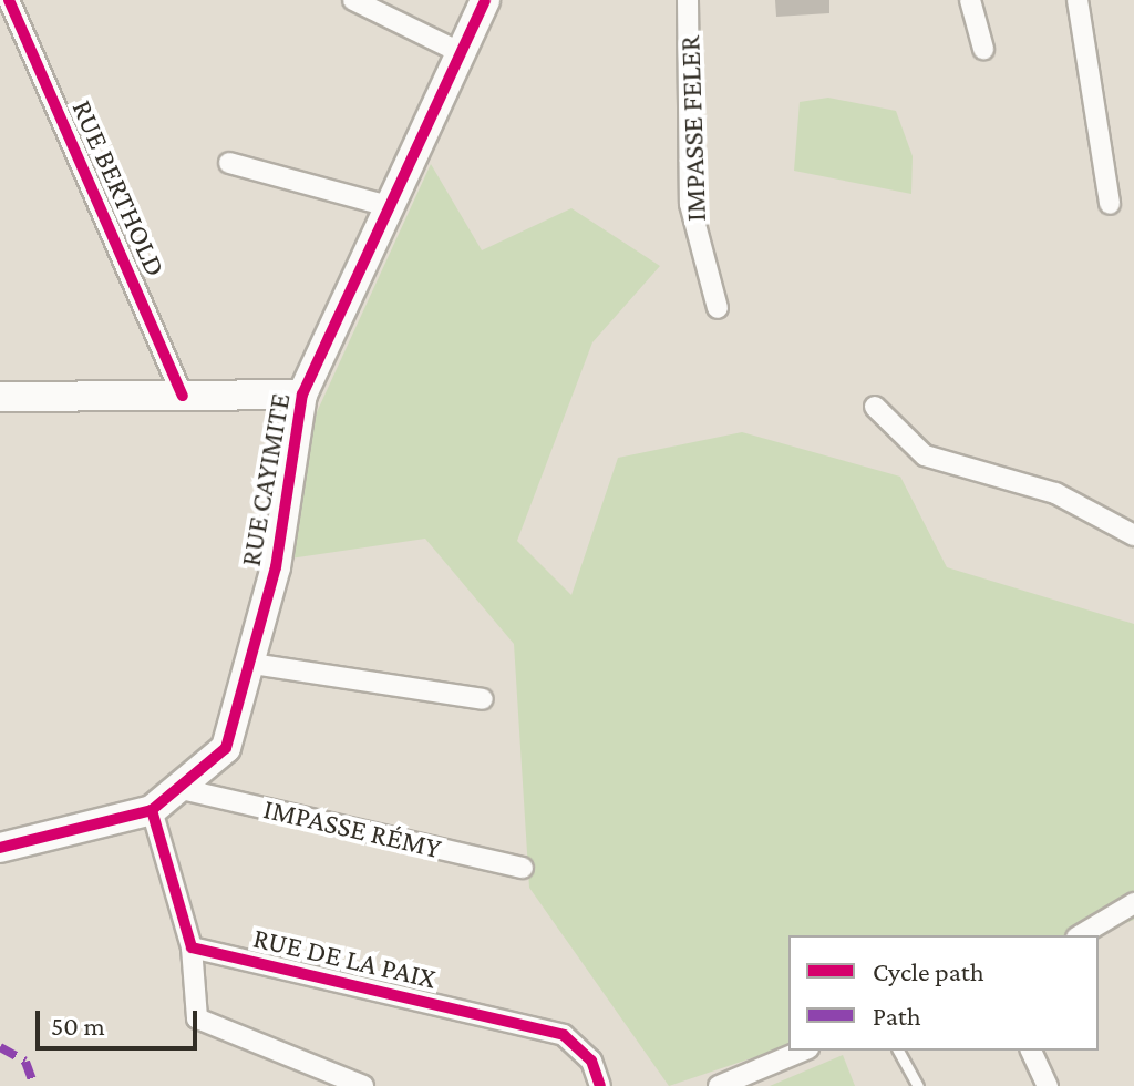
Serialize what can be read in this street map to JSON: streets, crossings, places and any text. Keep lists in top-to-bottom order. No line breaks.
{"streets":{"street":["IMPASSE FELER","RUE BERTHOLD","RUE CAYIMITE","IMPASSE RÉMY","RUE DE LA PAIX"]},"crossings":[["RUE CAYIMITE","IMPASSE RÉMY"]],"legend":["Cycle path","Path"],"scale_bar":"50 m"}
